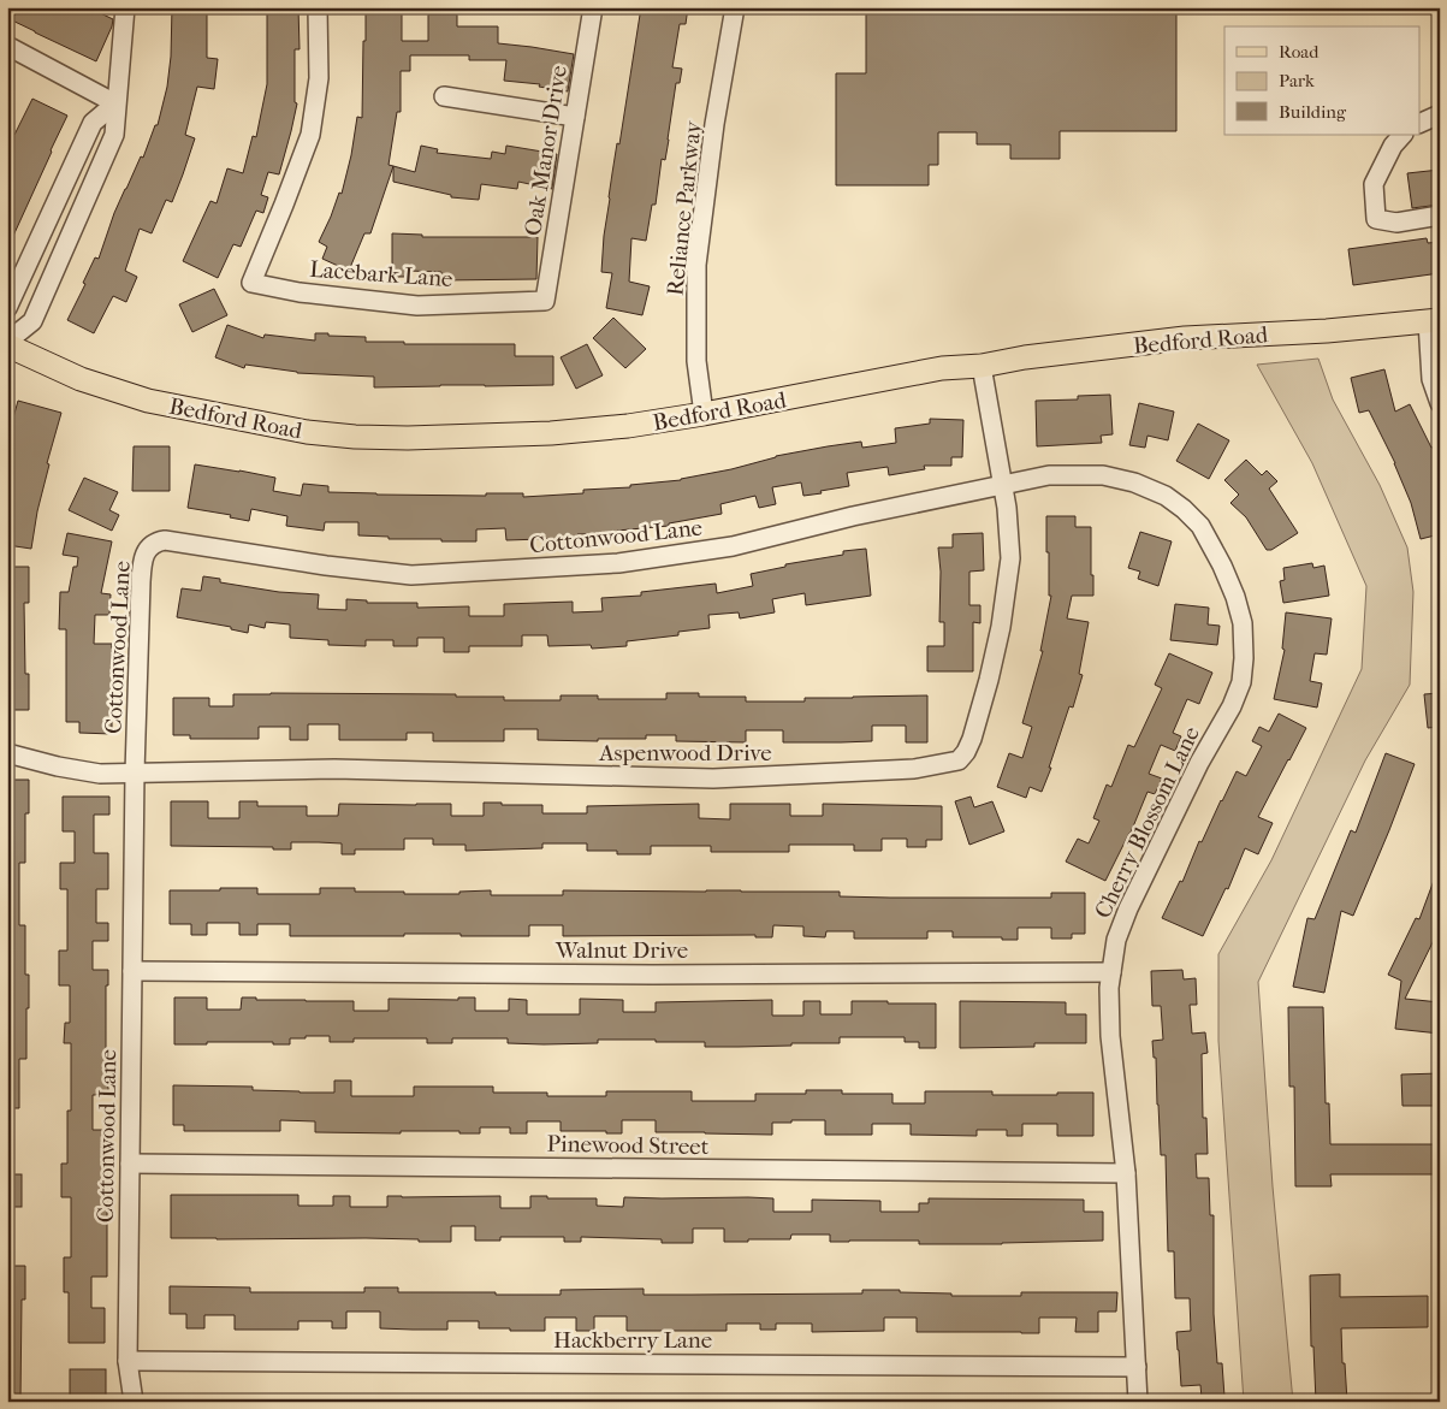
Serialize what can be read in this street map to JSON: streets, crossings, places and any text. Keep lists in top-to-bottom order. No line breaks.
{"streets":{"main road":["Bedford Road"],"street":["Oak Manor Drive","Reliance Parkway","Lacebark Lane","Cottonwood Lane","Aspenwood Drive","Cherry Blossom Lane","Walnut Drive","Pinewood Street","Hackberry Lane"]},"crossings":[["Oak Manor Drive","Lacebark Lane"],["Reliance Parkway","Bedford Road"],["Bedford Road","Aspenwood Drive"],["Cottonwood Lane","Aspenwood Drive"],["Cottonwood Lane","Cherry Blossom Lane"],["Cottonwood Lane","Walnut Drive"],["Cottonwood Lane","Pinewood Street"],["Cottonwood Lane","Hackberry Lane"],["Aspenwood Drive","Cherry Blossom Lane"],["Cherry Blossom Lane","Walnut Drive"],["Cherry Blossom Lane","Pinewood Street"],["Cherry Blossom Lane","Hackberry Lane"]],"legend":["Road","Park","Building"]}
